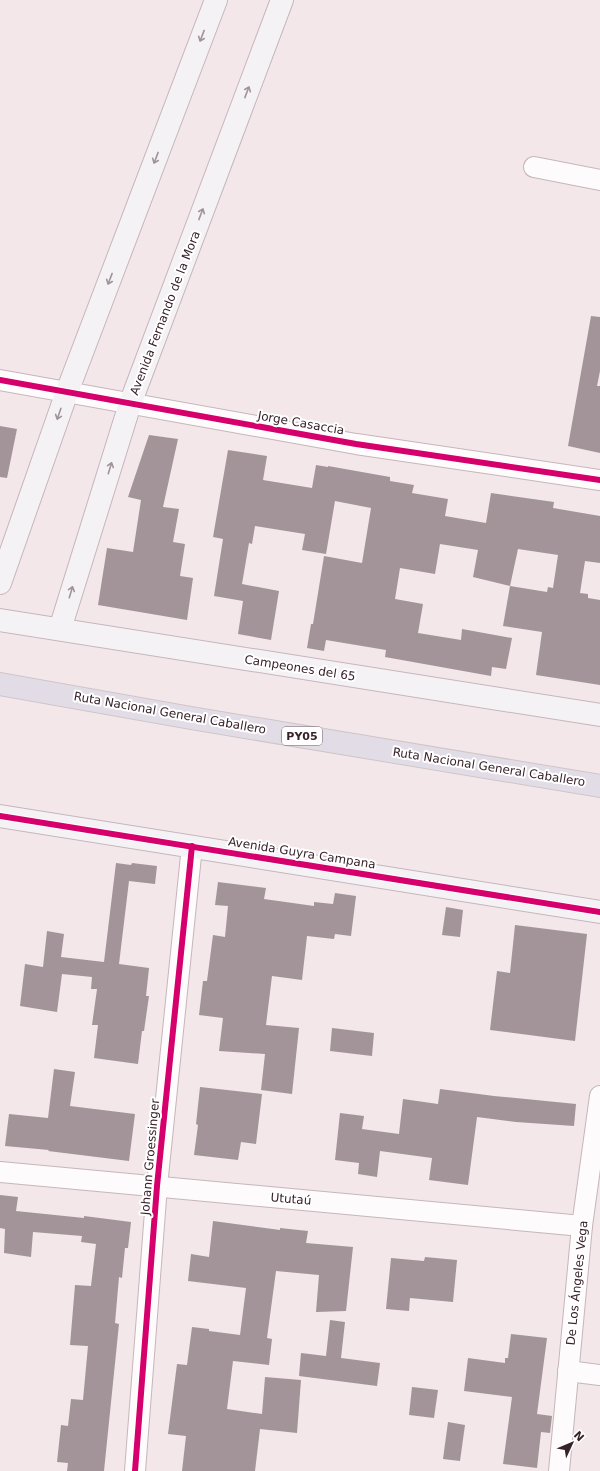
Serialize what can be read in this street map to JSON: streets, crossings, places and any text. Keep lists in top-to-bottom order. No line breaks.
{"streets":{"highway":["Ruta Nacional General Caballero","PY05"],"main road":["Avenida Fernando de la Mora","Campeones del 65","Avenida Guyra Campana"],"street":["Jorge Casaccia","Johann Groessinger","Ututaú","De Los Ángeles Vega"]},"crossings":[["Avenida Fernando de la Mora","Jorge Casaccia"],["Avenida Fernando de la Mora","Campeones del 65"],["Avenida Guyra Campana","Johann Groessinger"],["Johann Groessinger","Ututaú"],["Ututaú","De Los Ángeles Vega"]],"north":"top right"}
